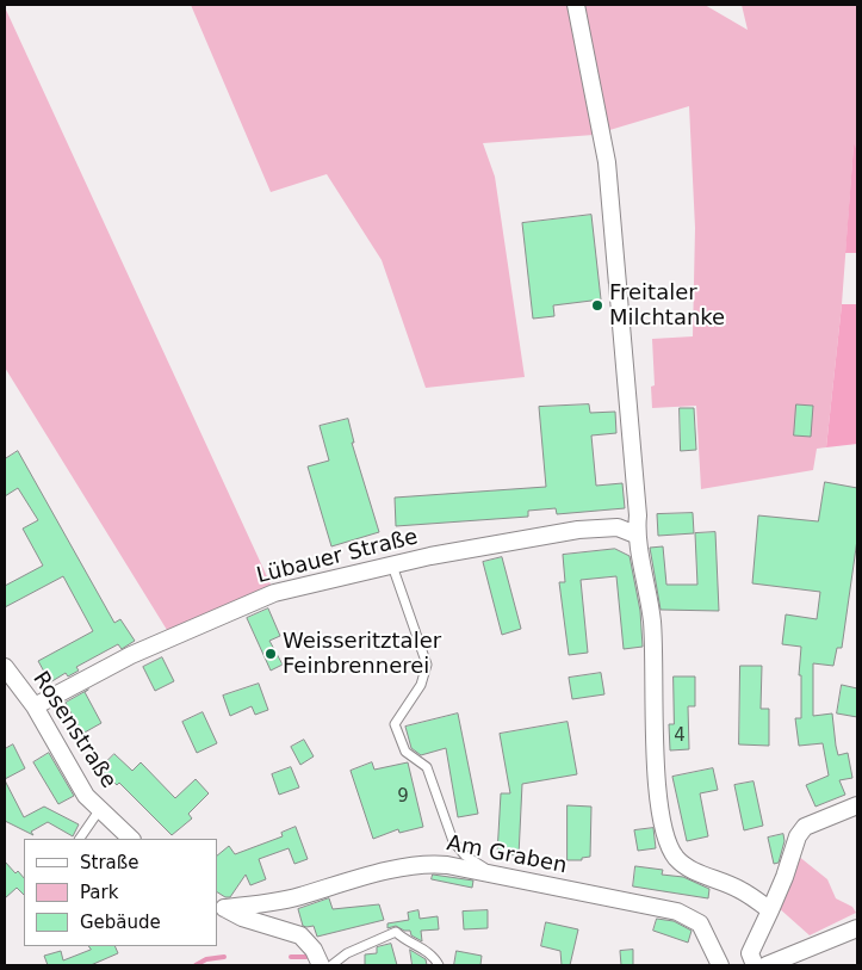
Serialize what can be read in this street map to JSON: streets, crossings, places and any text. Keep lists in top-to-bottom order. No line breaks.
{"streets":{"street":["Lübauer Straße","Rosenstraße","Am Graben"]},"crossings":[["Lübauer Straße","Rosenstraße"]],"places":["Freitaler Milchtanke","Weisseritztaler Feinbrennerei"],"house_numbers":["4","9"],"legend":["Straße","Park","Gebäude"]}
